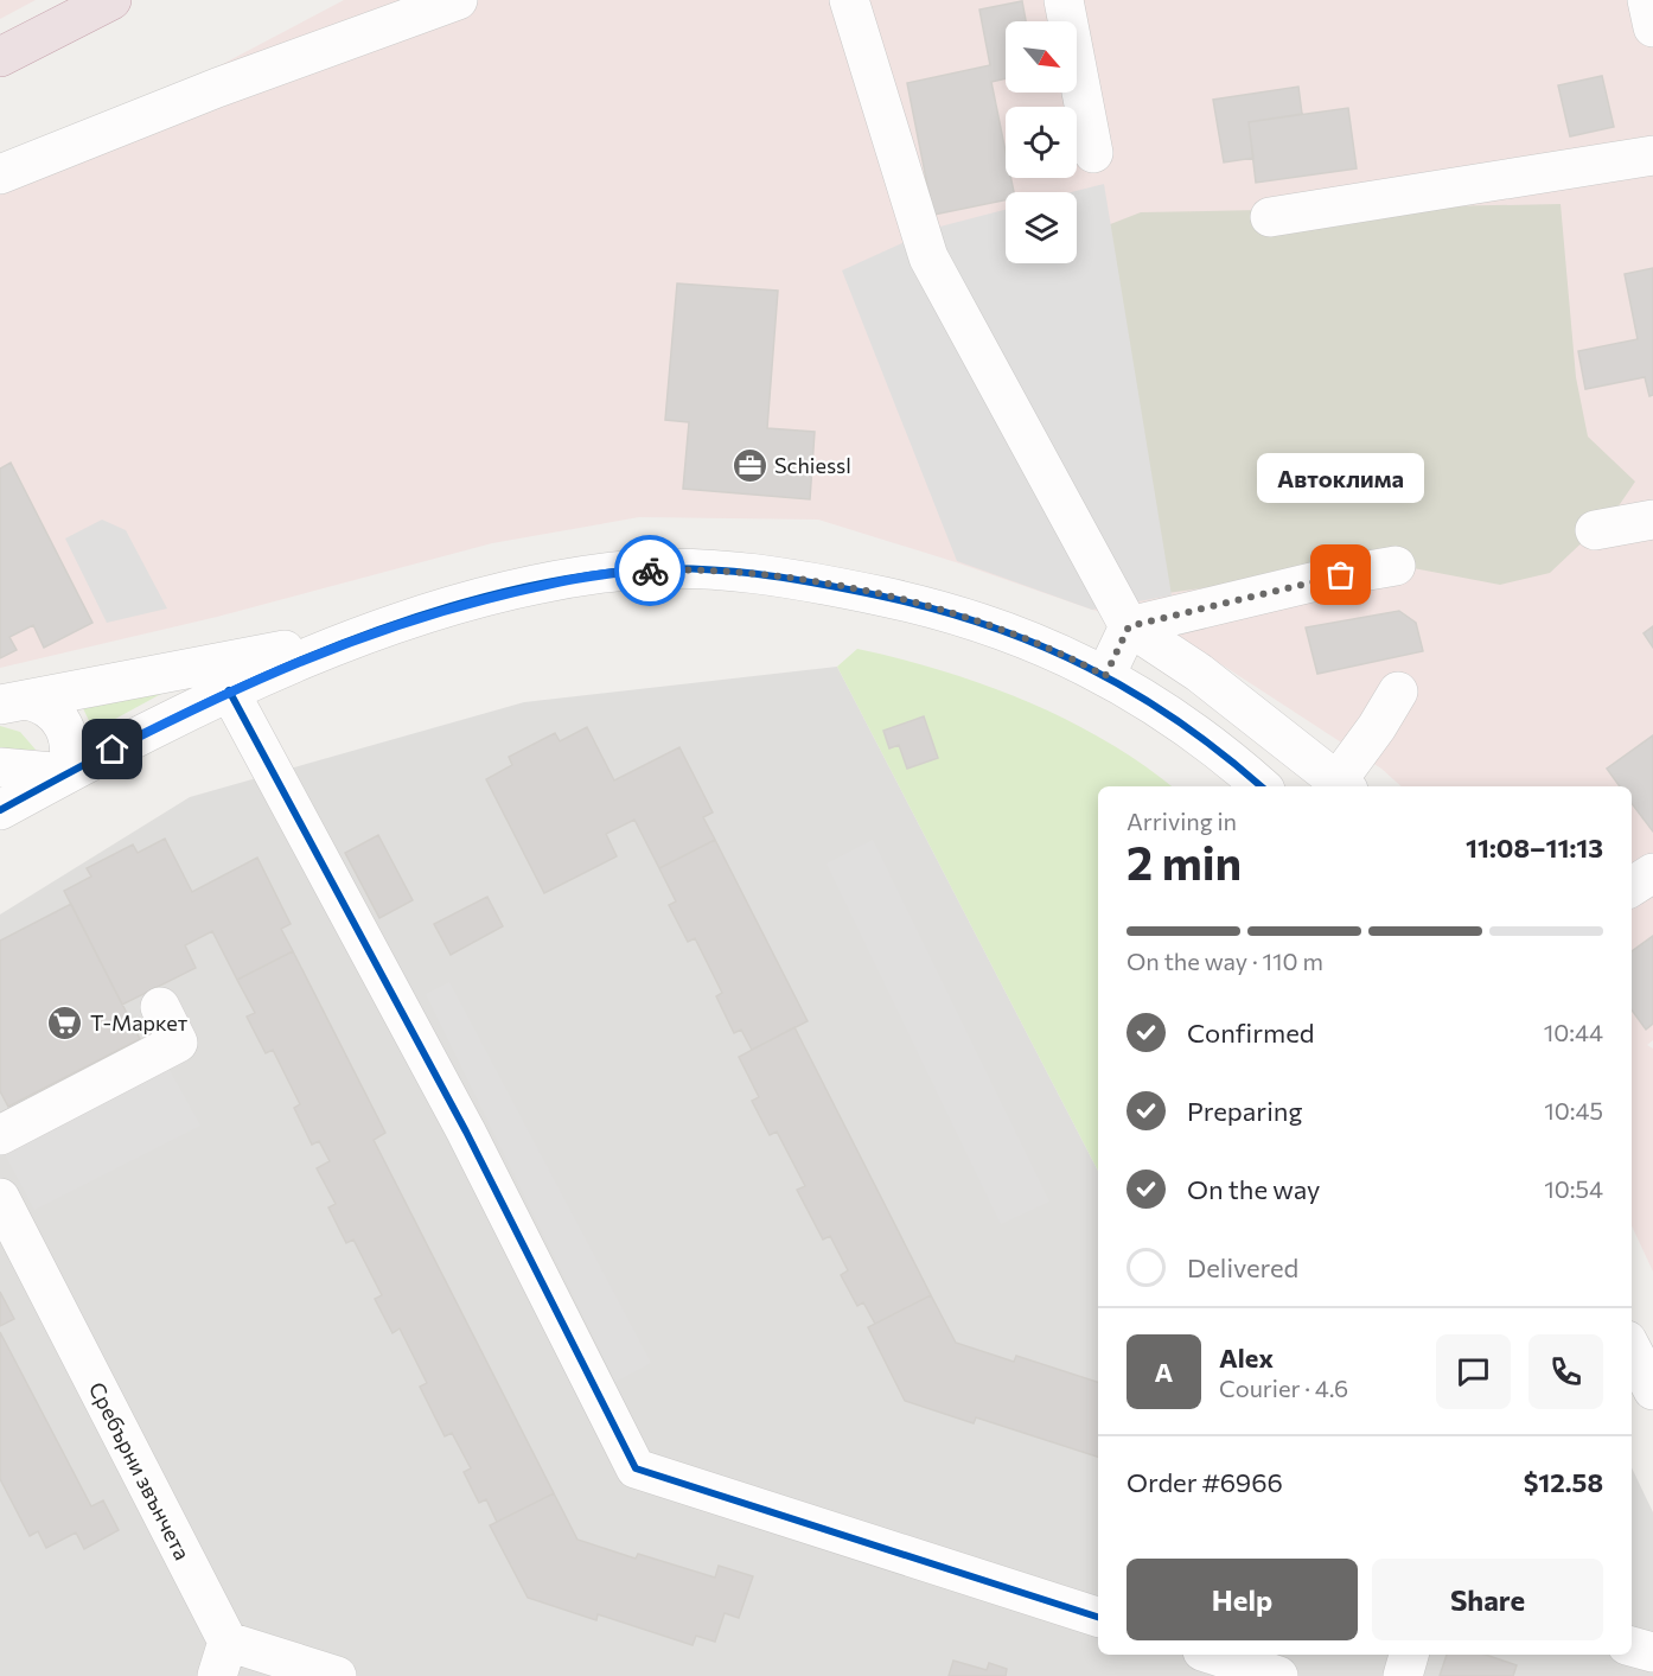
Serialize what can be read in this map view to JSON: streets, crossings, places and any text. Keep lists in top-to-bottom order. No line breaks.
{"streets":{"street":["Сребърни звънчета"]},"places":{"office":["Schiessl"],"other":["Автоклима"],"supermarket":["Т-Маркет"]},"north":"bottom right","page":{"bubble":"Автоклима","heading":["2 min","Arriving in","11:08–11:13"],"panel":["Alex","Courier · 4.6","Order #6966","$12.58"],"bar":"On the way · 110 m","list":[["Confirmed","10:44"],["Preparing","10:45"],["On the way","10:54"],"Delivered"],"round":"A","buttons":["Help","Share"]}}
